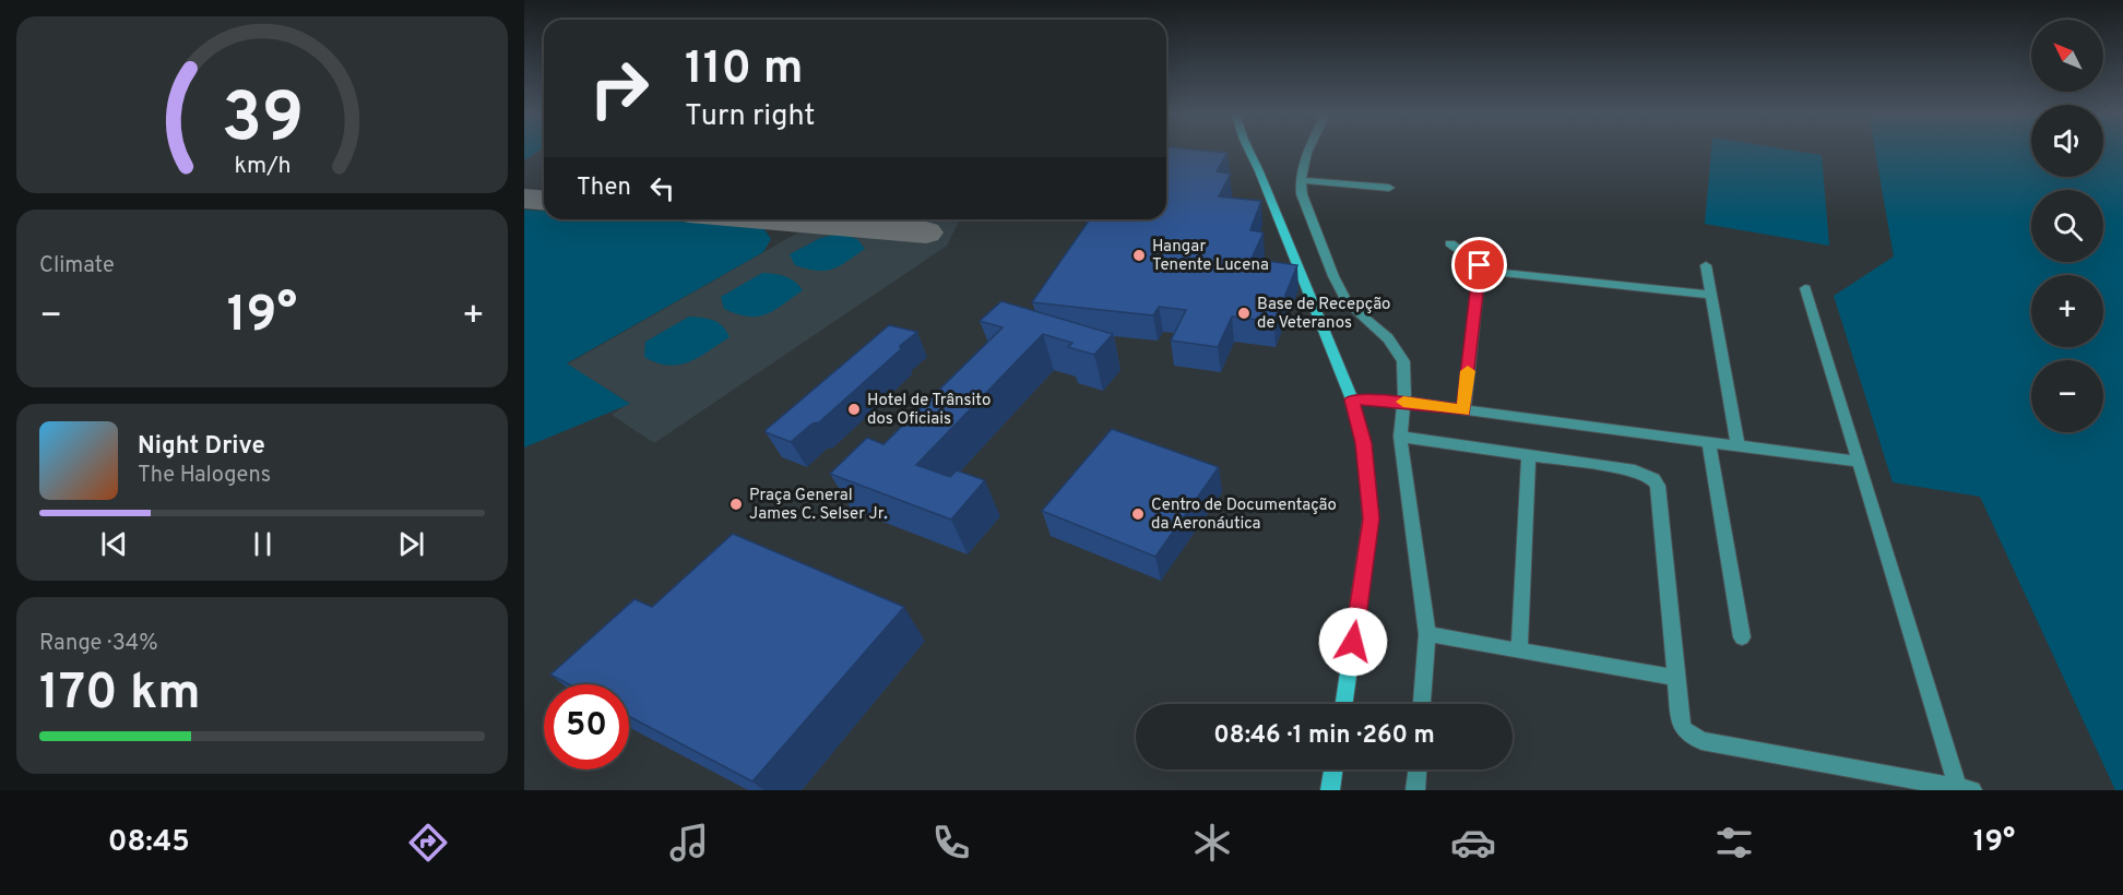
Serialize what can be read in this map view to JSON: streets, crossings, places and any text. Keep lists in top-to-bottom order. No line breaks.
{"places":["Hangar Tenente Lucena","Base de Recepção de Veteranos","Hotel de Trânsito dos Oficiais","Praça General James C. Selser Jr.","Centro de Documentação da Aeronáutica"],"north":"top left","page":{"map_buttons":["+","−"],"turn":["110 m","Turn right"],"then":"Then","tile":["Climate",["Range · 34%","170 km"]],"heat":["−","19°","+"],"song":["Night Drive","The Halogens"],"limit":"50","trip":"08:46 · 1 min · 260 m","tabs":["08:45","19°"],"gauge":["39","km/h"]}}
